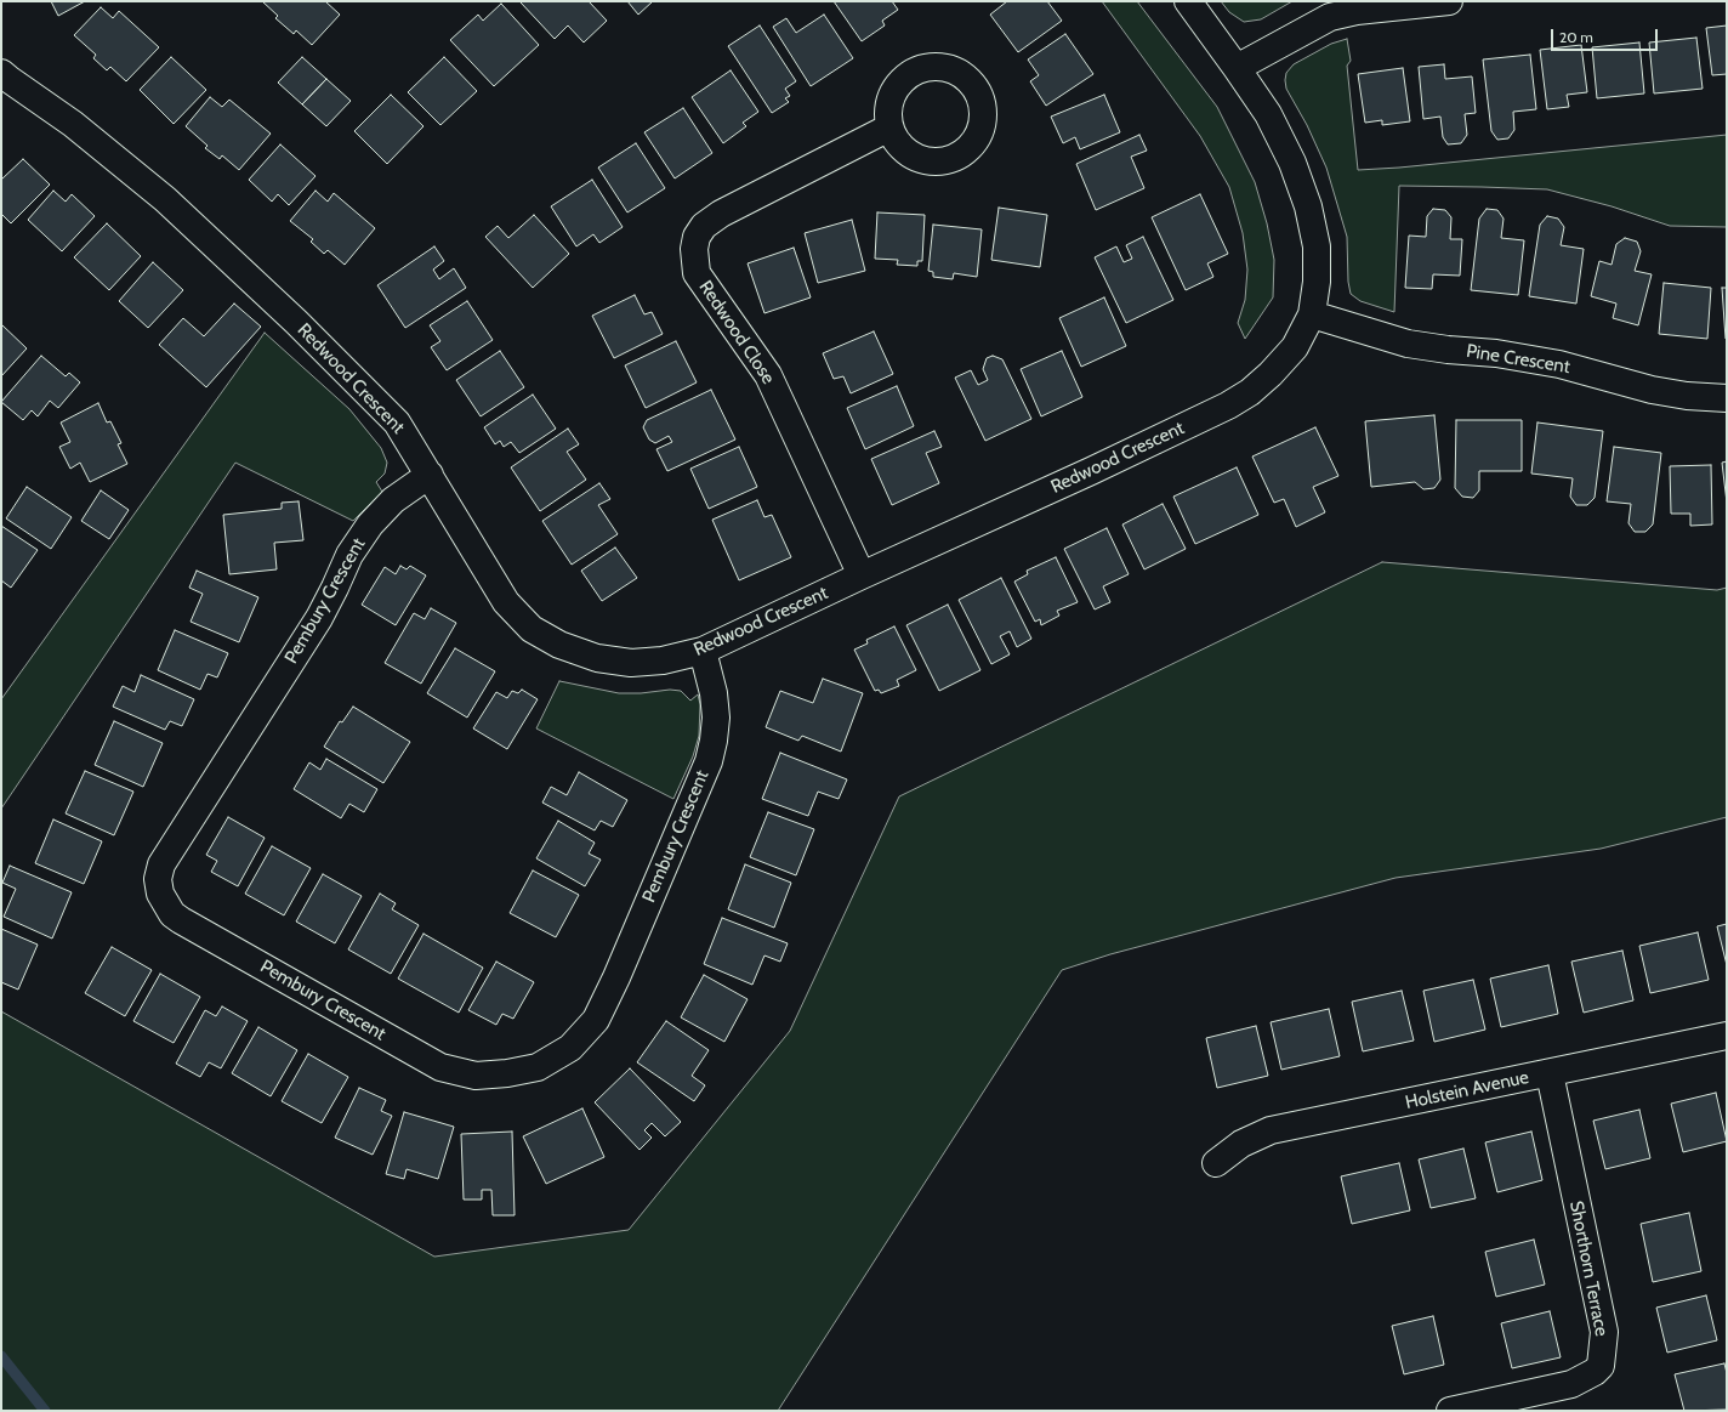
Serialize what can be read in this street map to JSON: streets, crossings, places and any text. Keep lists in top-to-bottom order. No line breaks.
{"streets":{"street":["Redwood Close","Pine Crescent","Redwood Crescent","Pembury Crescent","Holstein Avenue","Shorthorn Terrace"]},"crossings":[["Redwood Close","Redwood Crescent"],["Pine Crescent","Redwood Crescent"],["Redwood Crescent","Pembury Crescent"],["Holstein Avenue","Shorthorn Terrace"]],"scale_bar":"20 m"}
